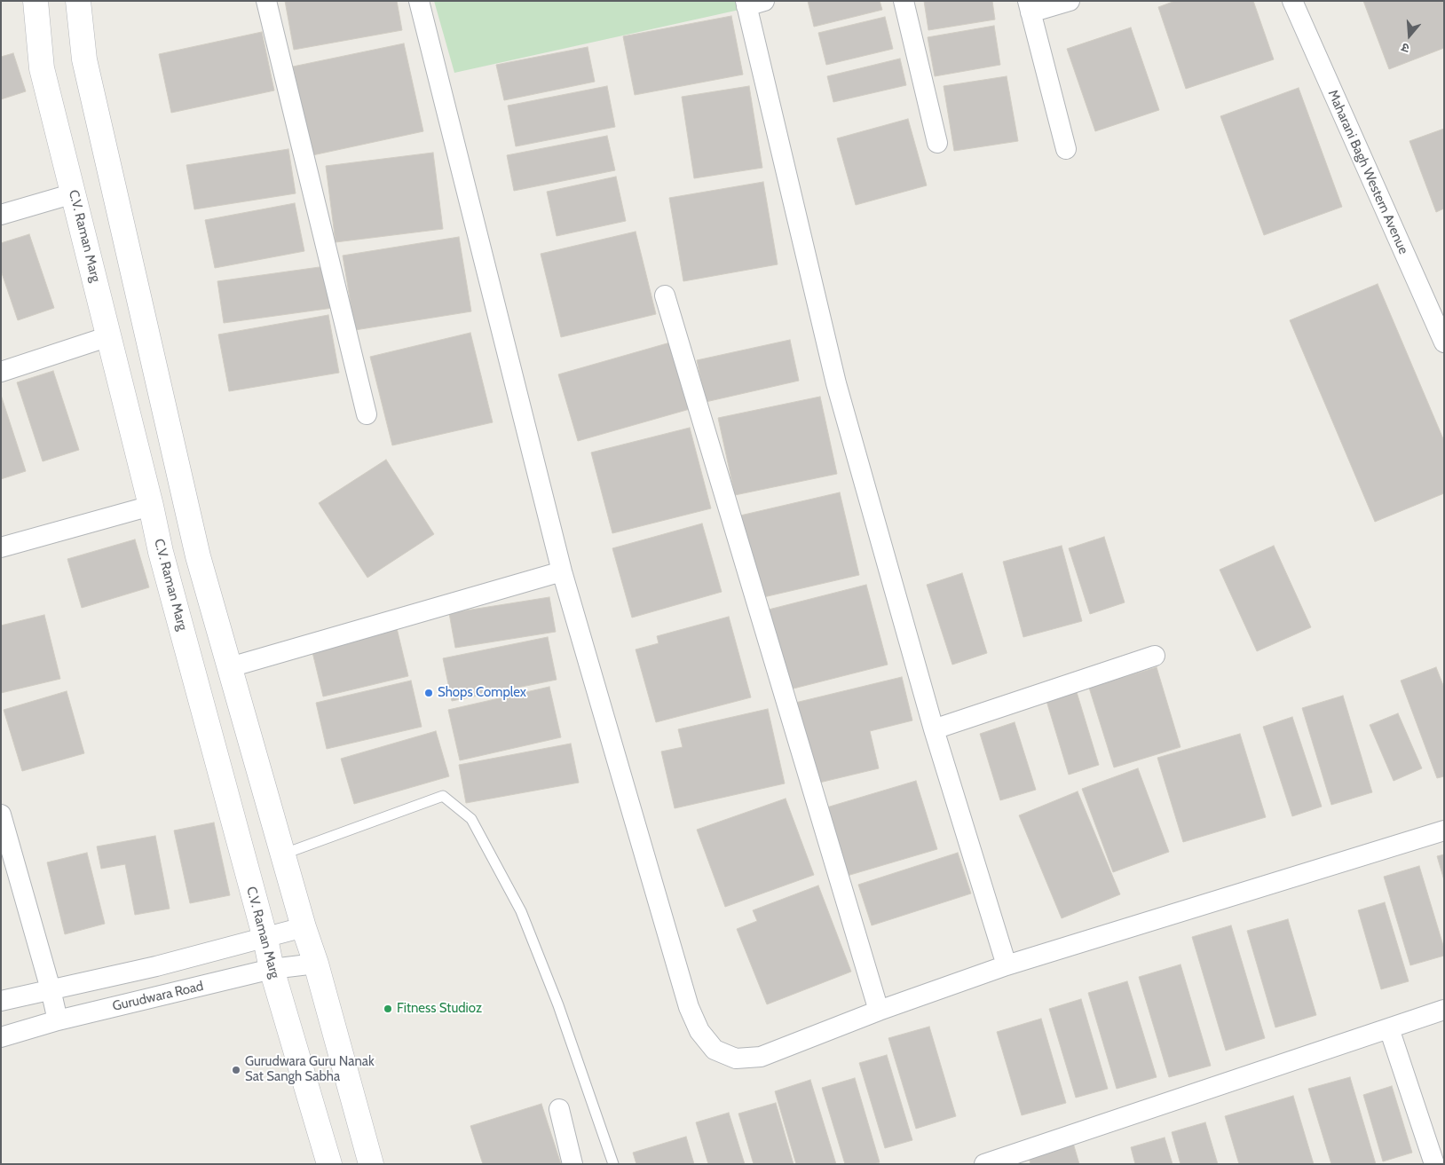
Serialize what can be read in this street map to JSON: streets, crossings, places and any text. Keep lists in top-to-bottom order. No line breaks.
{"streets":{"main road":["C.V. Raman Marg"],"street":["Maharani Bagh Western Avenue","Gurudwara Road"]},"crossings":[["C.V. Raman Marg","Gurudwara Road"]],"places":["Shops Complex","Fitness Studioz","Gurudwara Guru Nanak Sat Sangh Sabha"],"north":"bottom"}
